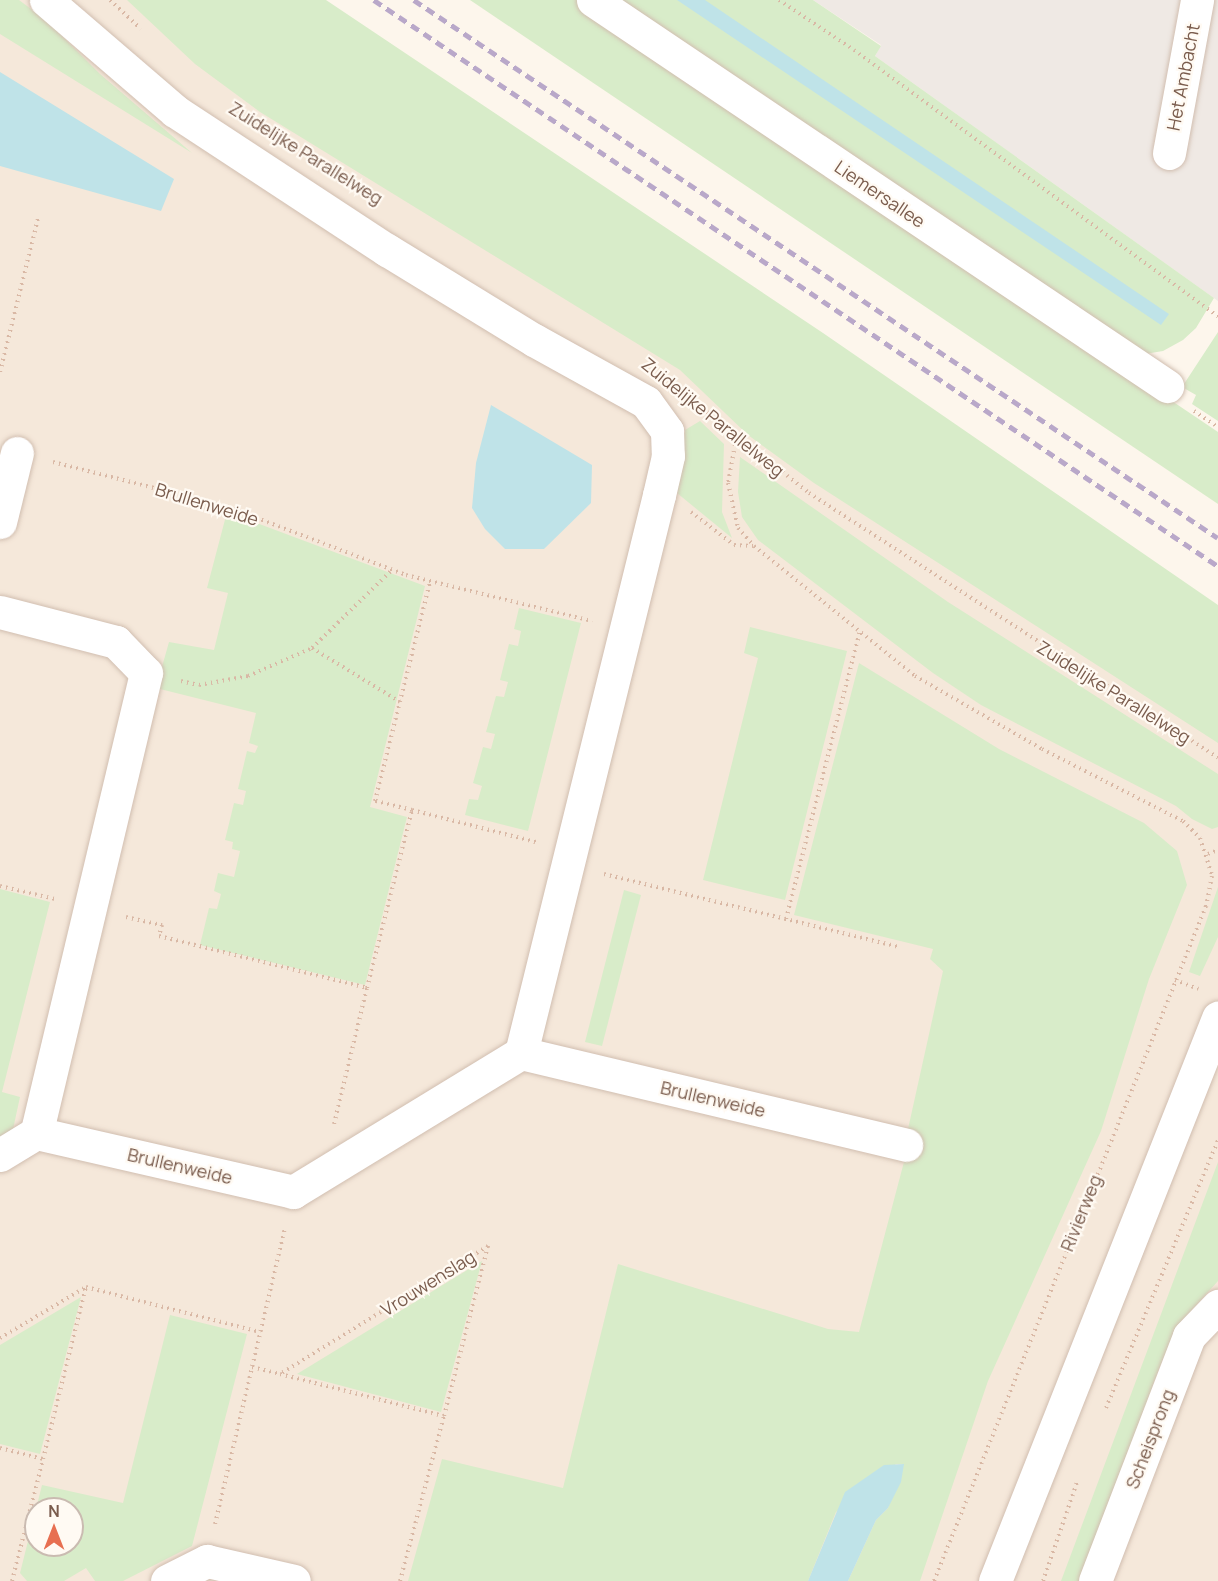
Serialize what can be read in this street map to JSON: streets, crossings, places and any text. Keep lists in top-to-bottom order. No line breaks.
{"streets":{"street":["Het Ambacht","Zuidelijke Parallelweg","Liemersallee","Brullenweide","Scheisprong"],"path":["Rivierweg","Vrouwenslag"]},"north":"top"}
